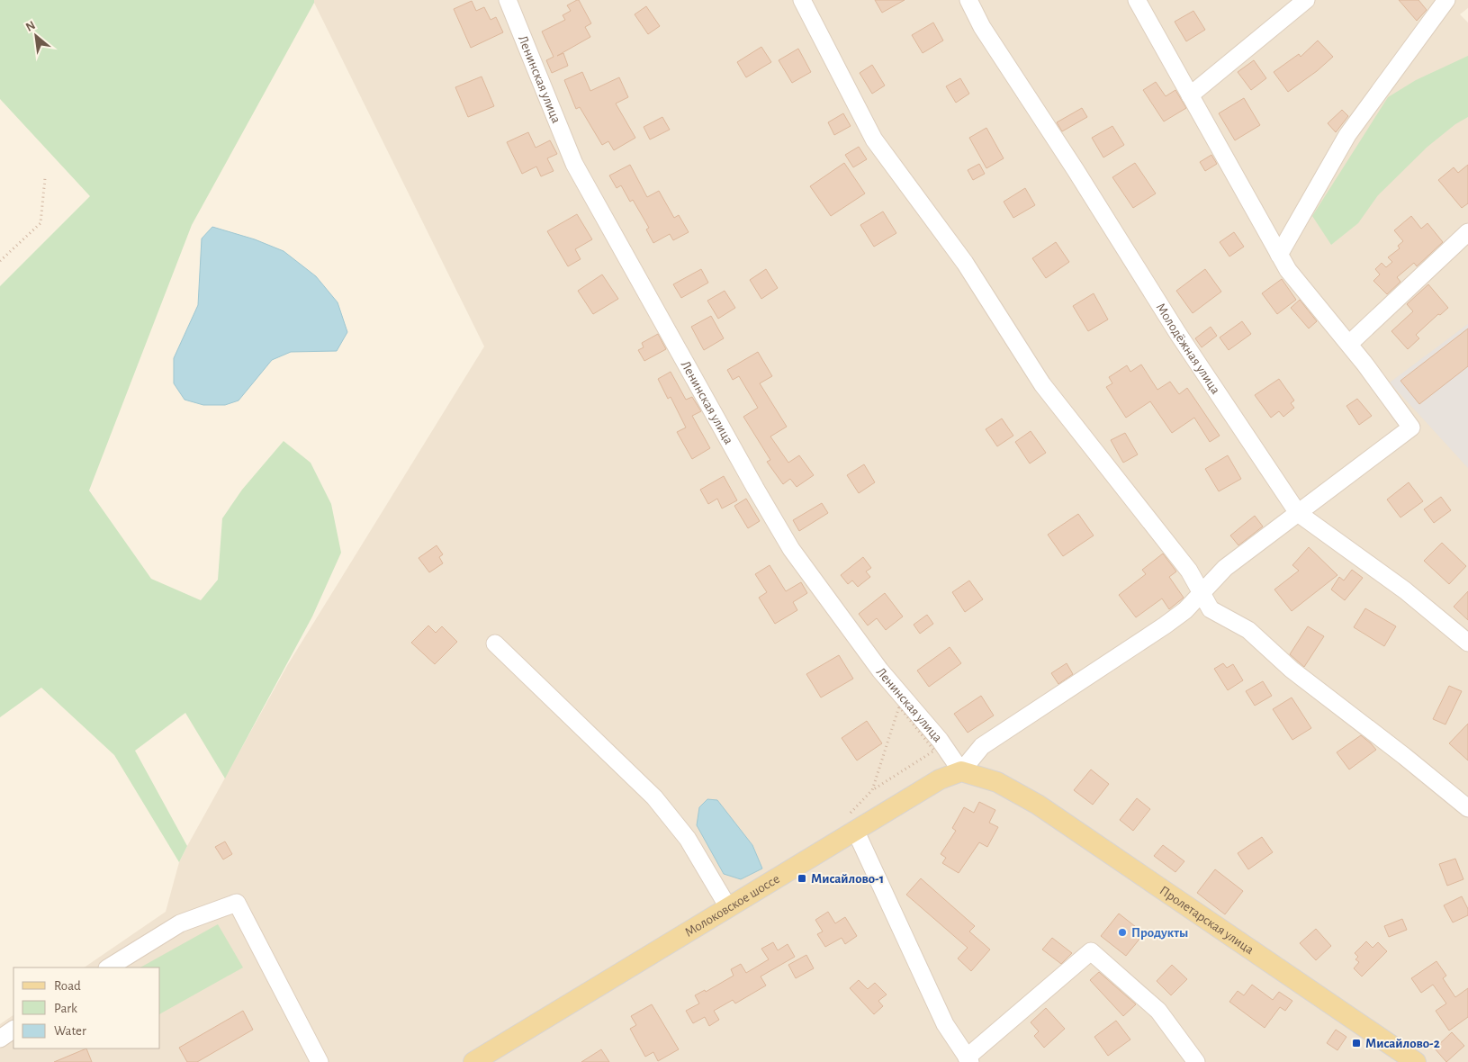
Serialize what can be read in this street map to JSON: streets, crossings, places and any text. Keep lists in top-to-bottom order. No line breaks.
{"streets":{"main road":["Молоковское шоссе","Пролетарская улица"],"street":["Ленинская улица","Молодёжная улица"]},"crossings":[["Ленинская улица","Молоковское шоссе"],["Ленинская улица","Пролетарская улица"],["Молоковское шоссе","Пролетарская улица"]],"places":{"transit":["Мисайлово-1","Мисайлово-2"],"other":["Продукты"]},"legend":["Road","Park","Water"],"north":"top left"}
